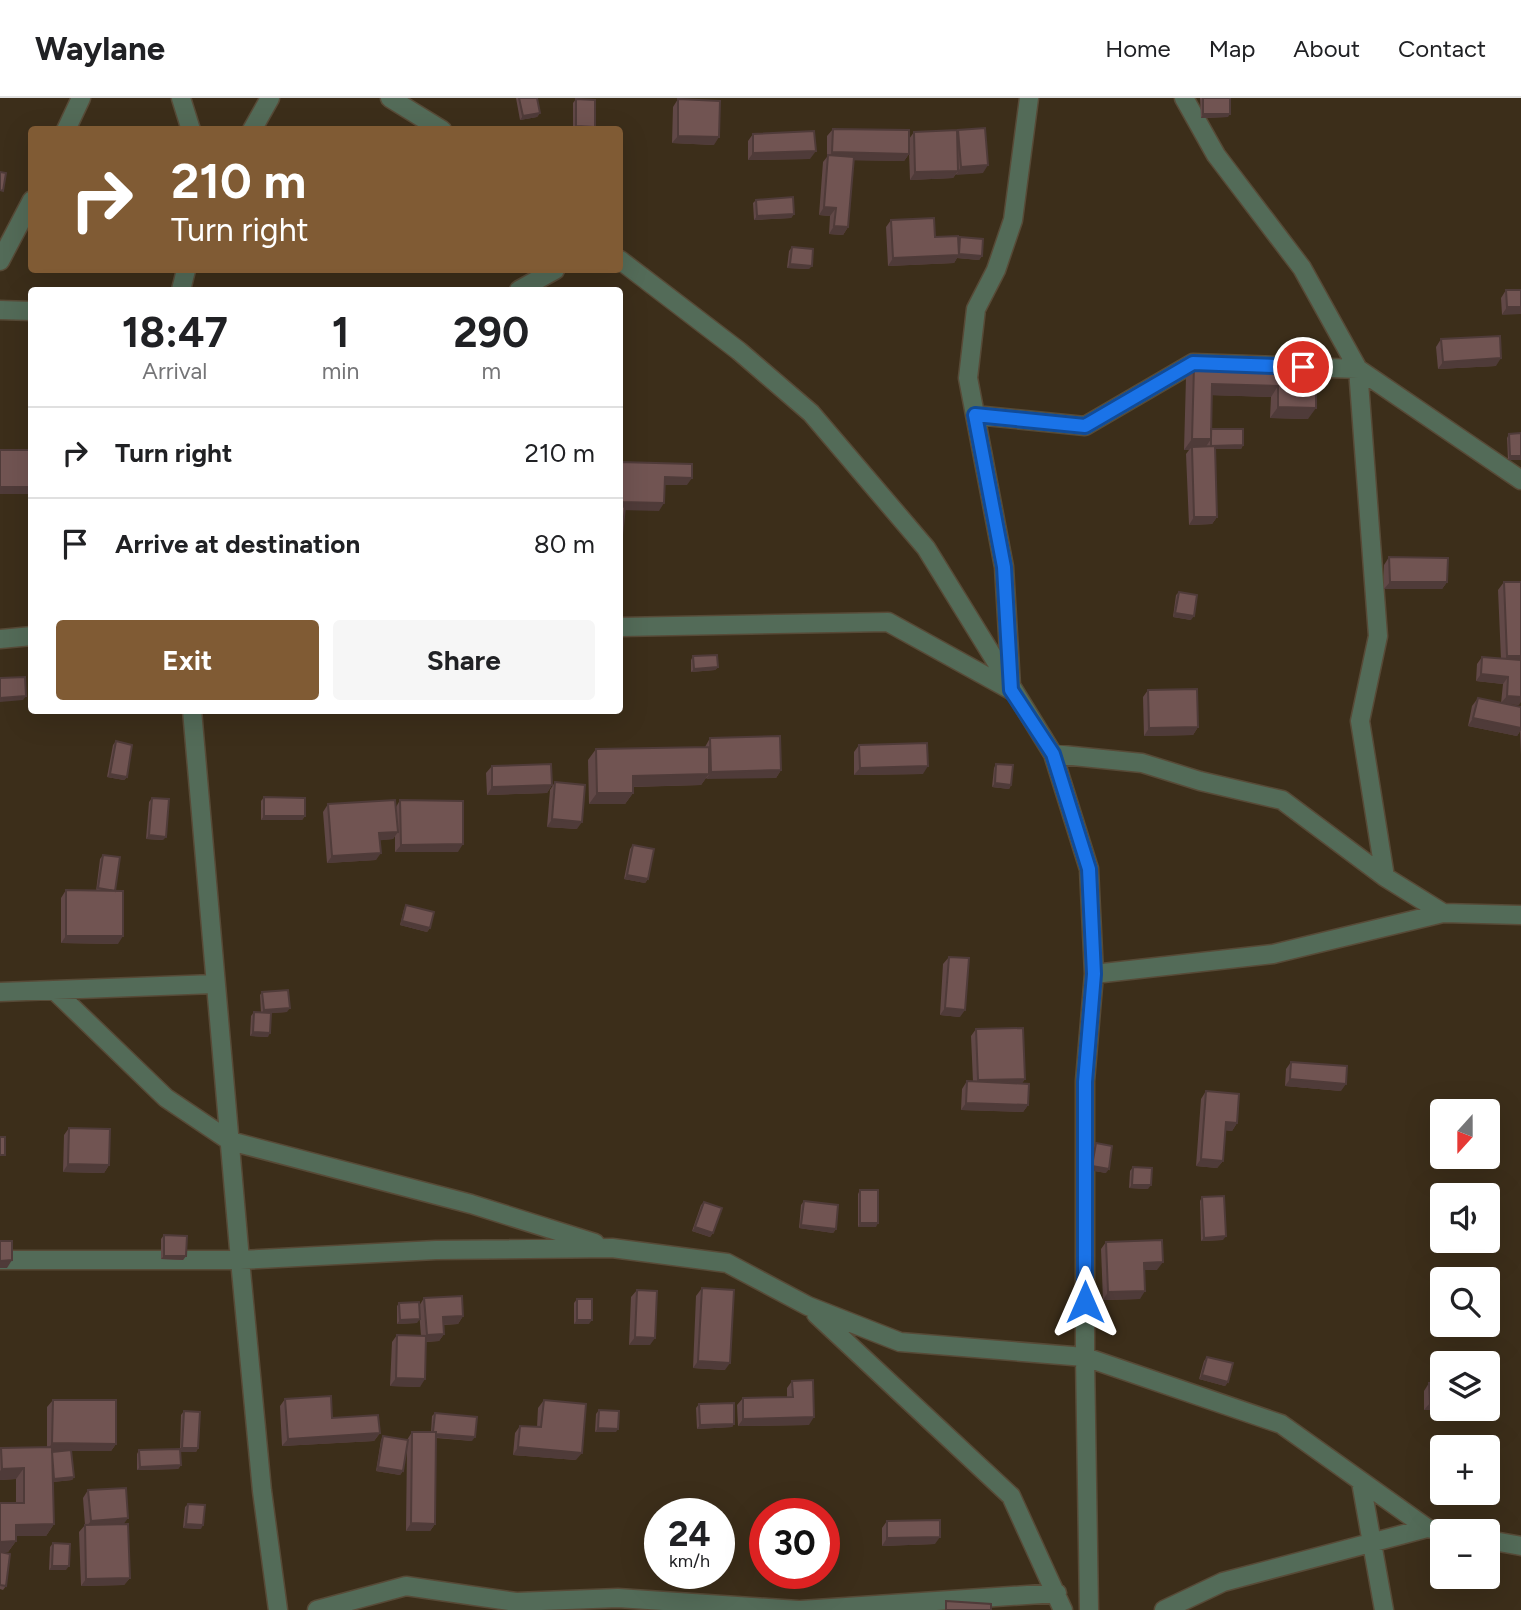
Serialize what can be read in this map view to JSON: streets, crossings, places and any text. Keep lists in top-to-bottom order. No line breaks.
{"north":"bottom","page":{"header":"Waylane","nav":["Home","Map","About","Contact"],"turn":["210 m","Turn right"],"eta":["18:47","Arrival","1","min","290","m"],"list":[{"name":"Turn right","value":"210 m"},{"name":"Arrive at destination","value":"80 m"}],"buttons":["Exit","Share"],"map_buttons":["+","−"],"speed":"24 km/h","limit":"30"}}
